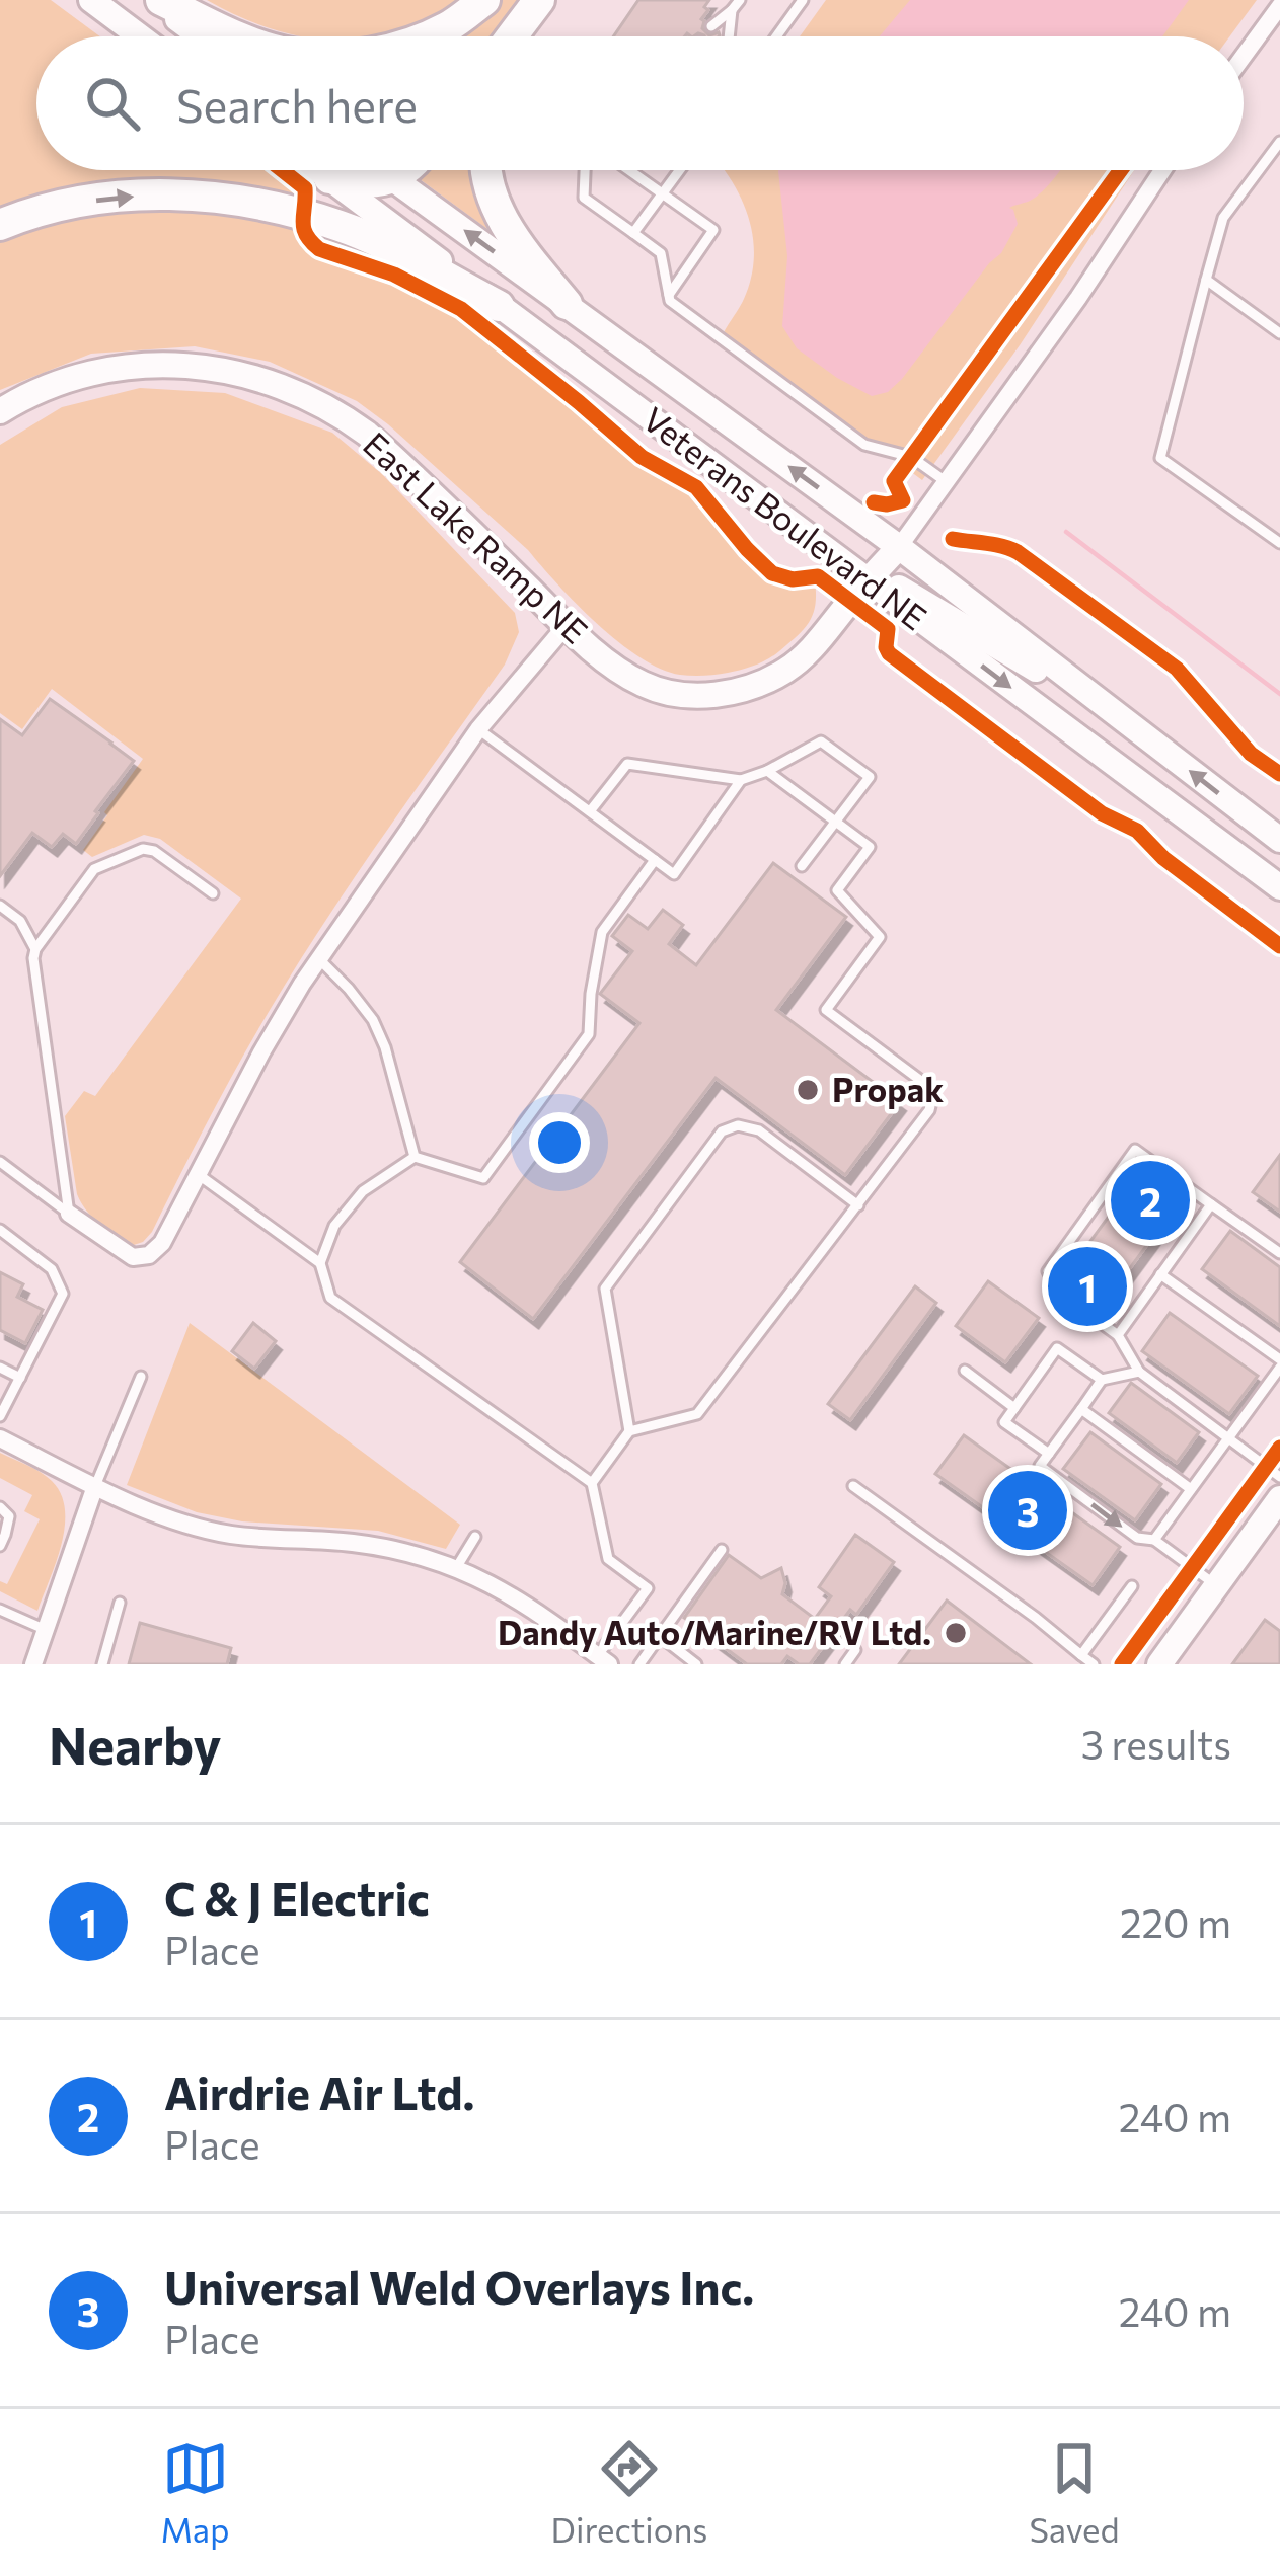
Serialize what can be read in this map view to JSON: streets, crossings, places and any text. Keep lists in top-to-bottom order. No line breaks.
{"streets":{"main road":["Veterans Boulevard NE","East Lake Ramp NE"]},"crossings":[["Veterans Boulevard NE","East Lake Ramp NE"]],"places":["Propak","Dandy Auto/Marine/RV Ltd."],"page":{"search":"Search here","pins":["2","1","3"],"heading":["Nearby","3 results"],"list":[{"mark":"1","name":"C & J Electric","note":"Place","value":"220 m"},{"mark":"2","name":"Airdrie Air Ltd.","note":"Place","value":"240 m"},{"mark":"3","name":"Universal Weld Overlays Inc.","note":"Place","value":"240 m"}],"nav":["Map","Directions","Saved"]}}
